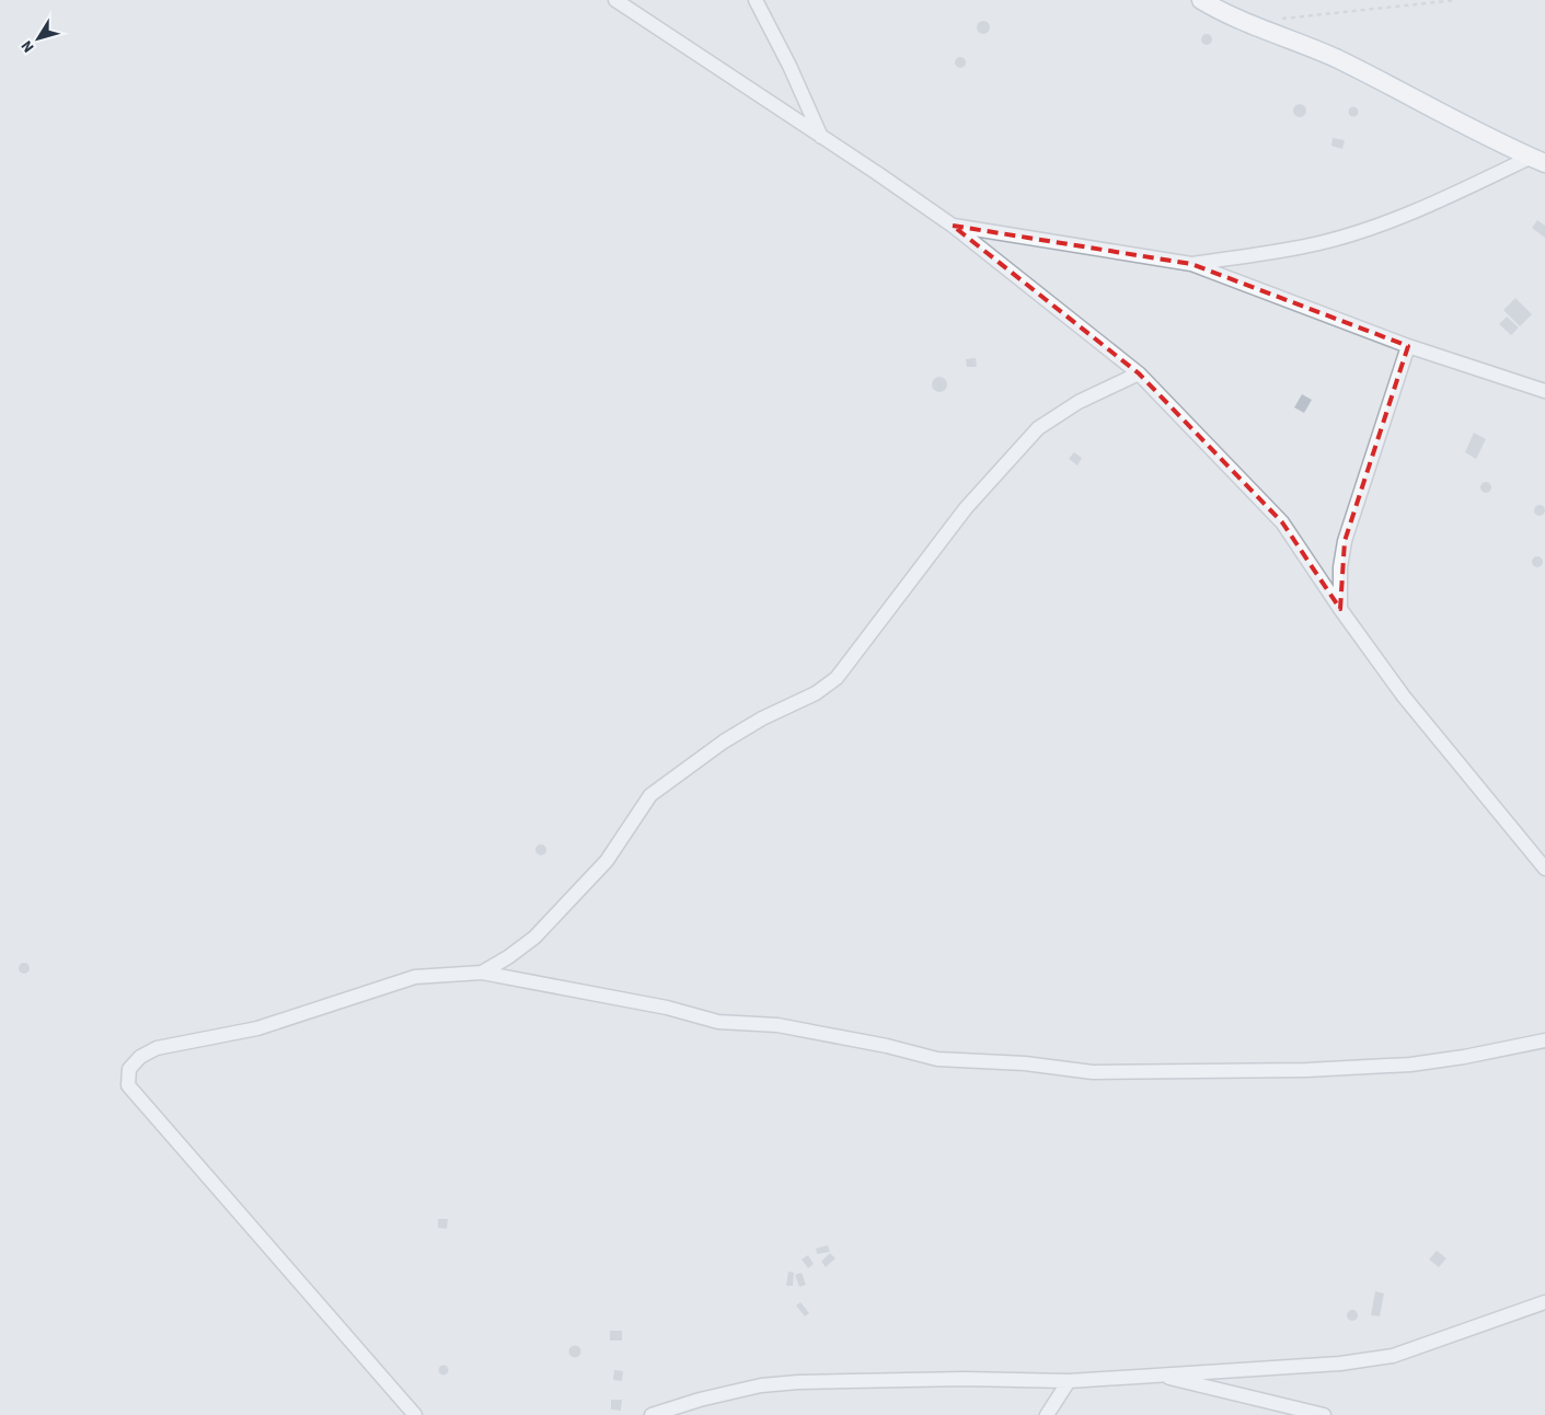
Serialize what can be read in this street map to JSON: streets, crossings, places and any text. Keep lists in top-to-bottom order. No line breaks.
{"north":"bottom left"}
